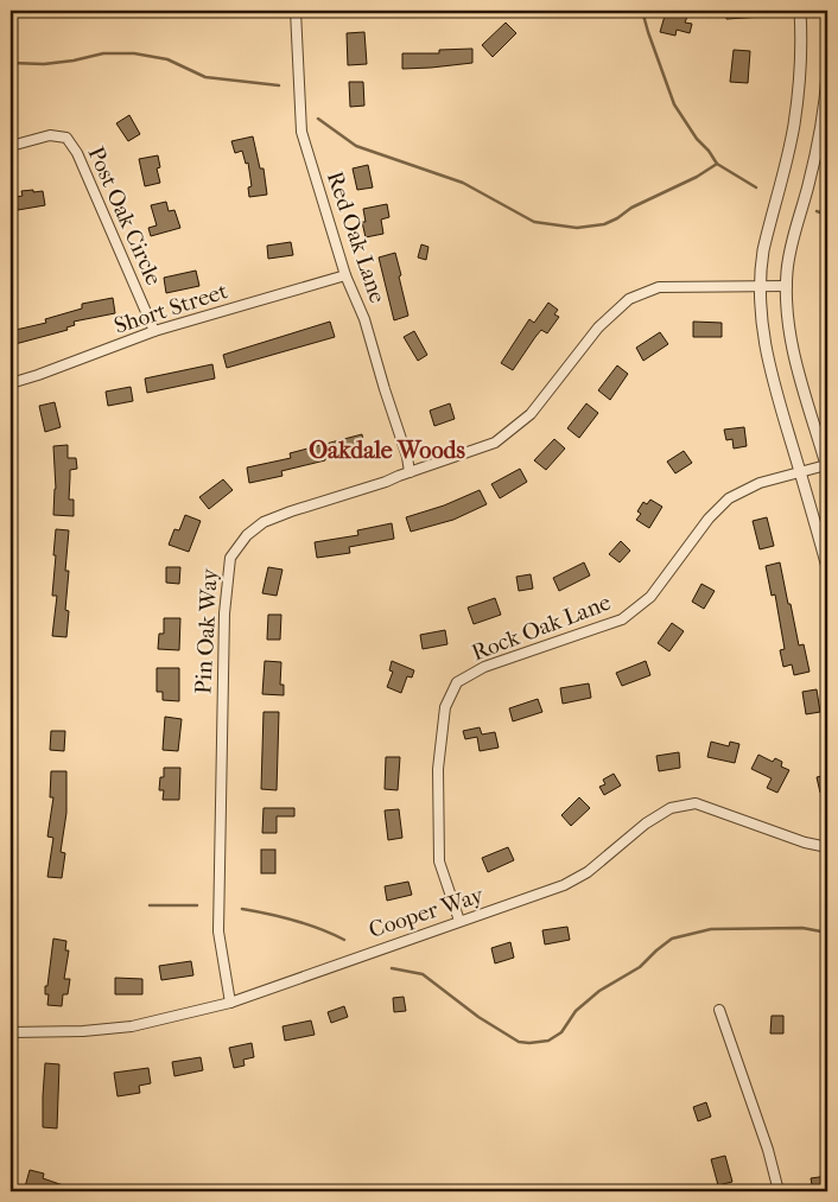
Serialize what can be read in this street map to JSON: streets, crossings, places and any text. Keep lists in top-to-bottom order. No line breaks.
{"streets":{"street":["Post Oak Circle","Red Oak Lane","Short Street","Rock Oak Lane","Pin Oak Way","Cooper Way"]},"crossings":[["Post Oak Circle","Short Street"],["Red Oak Lane","Short Street"],["Red Oak Lane","Pin Oak Way"],["Rock Oak Lane","Cooper Way"],["Pin Oak Way","Cooper Way"]],"districts":["Oakdale Woods"]}
